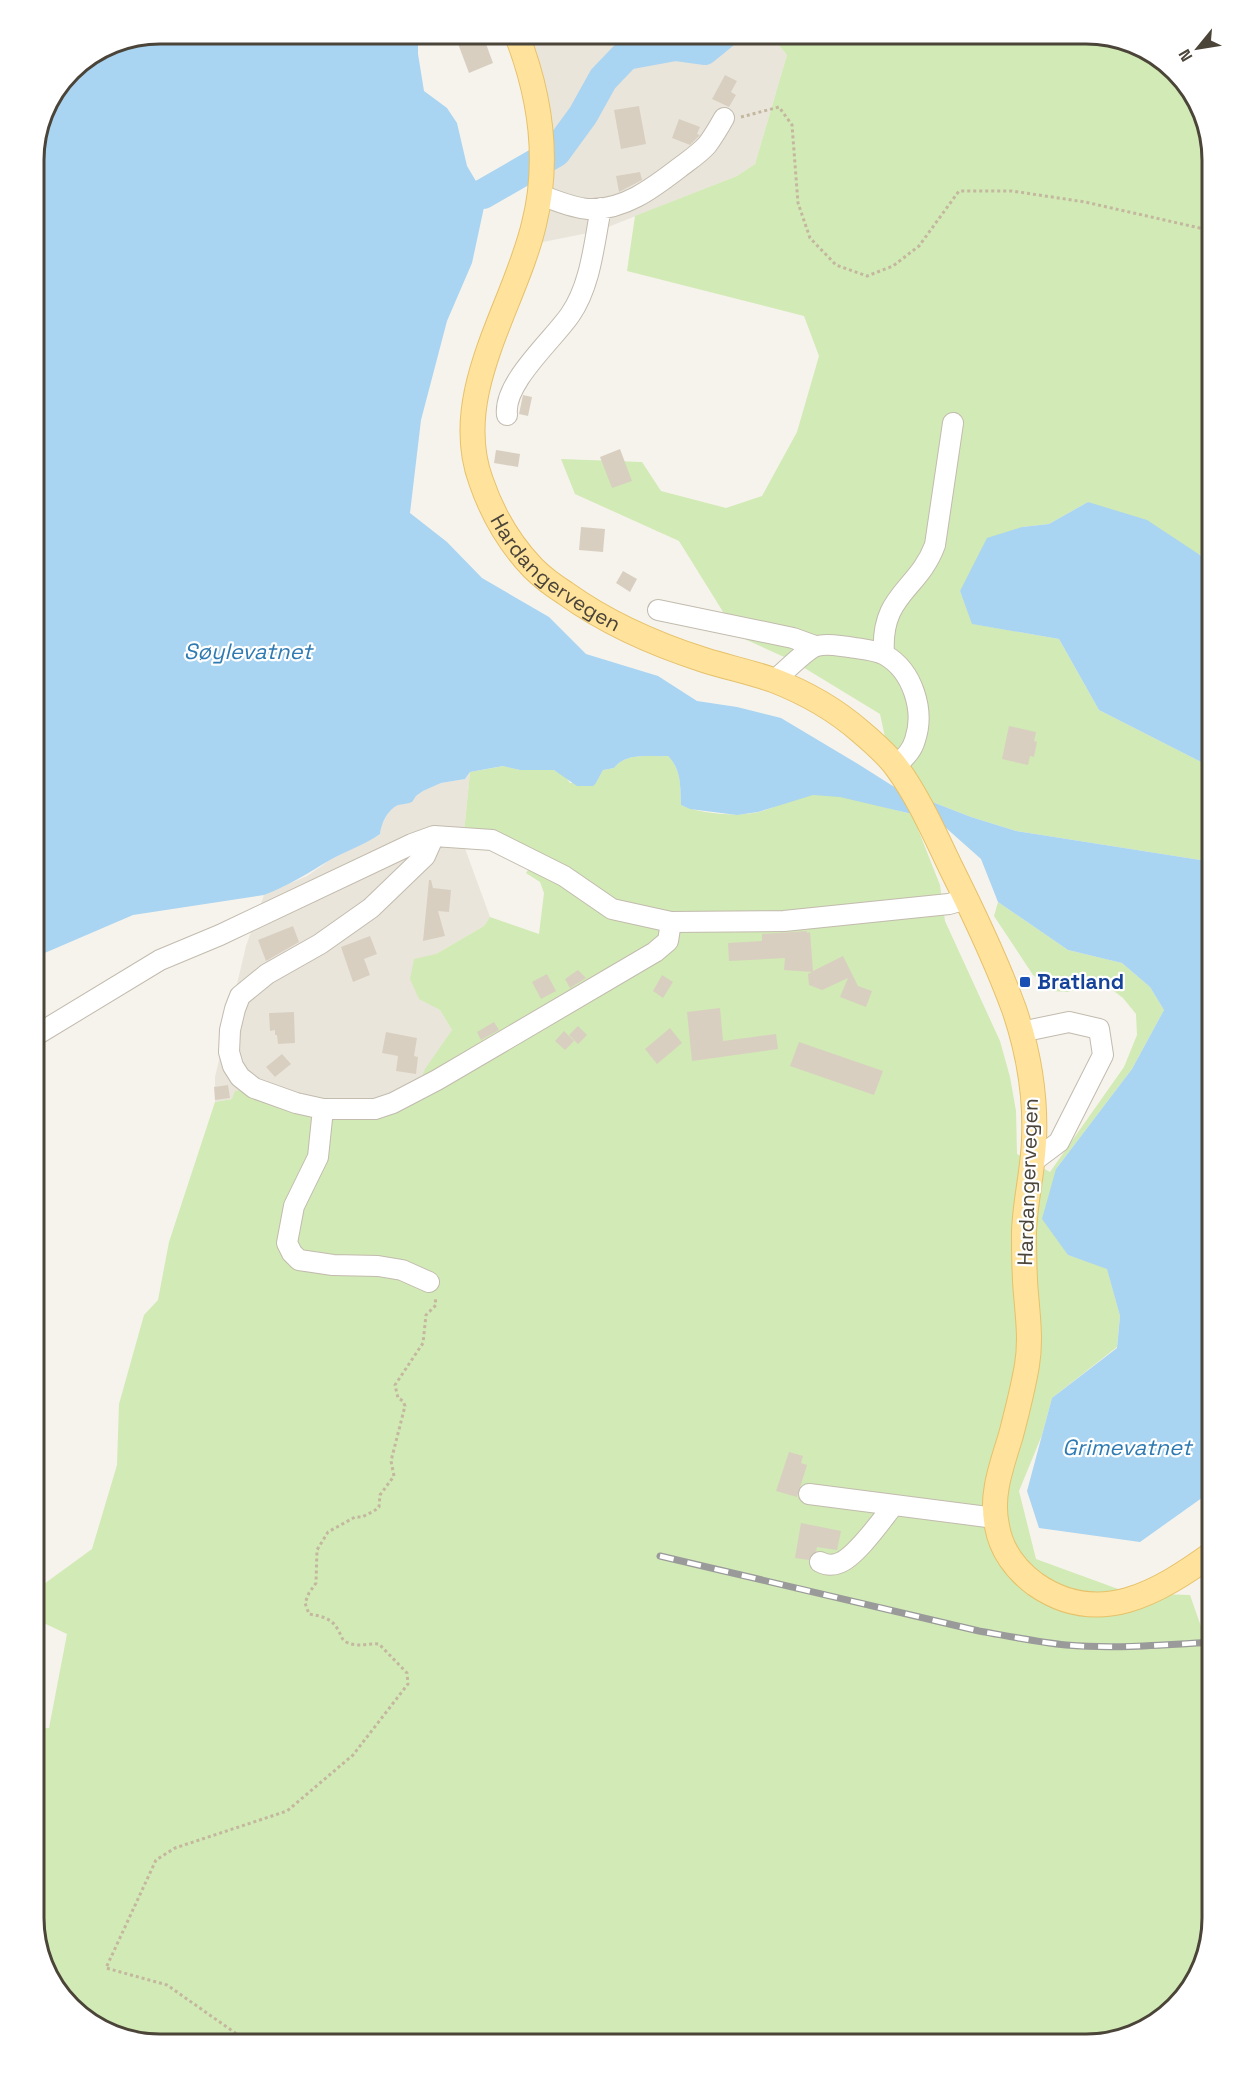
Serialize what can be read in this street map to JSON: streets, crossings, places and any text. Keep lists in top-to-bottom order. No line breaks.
{"streets":{"main road":["Hardangervegen"]},"water":["Søylevatnet","Grimevatnet"],"places":{"transit":["Bratland"]},"north":"bottom left"}
